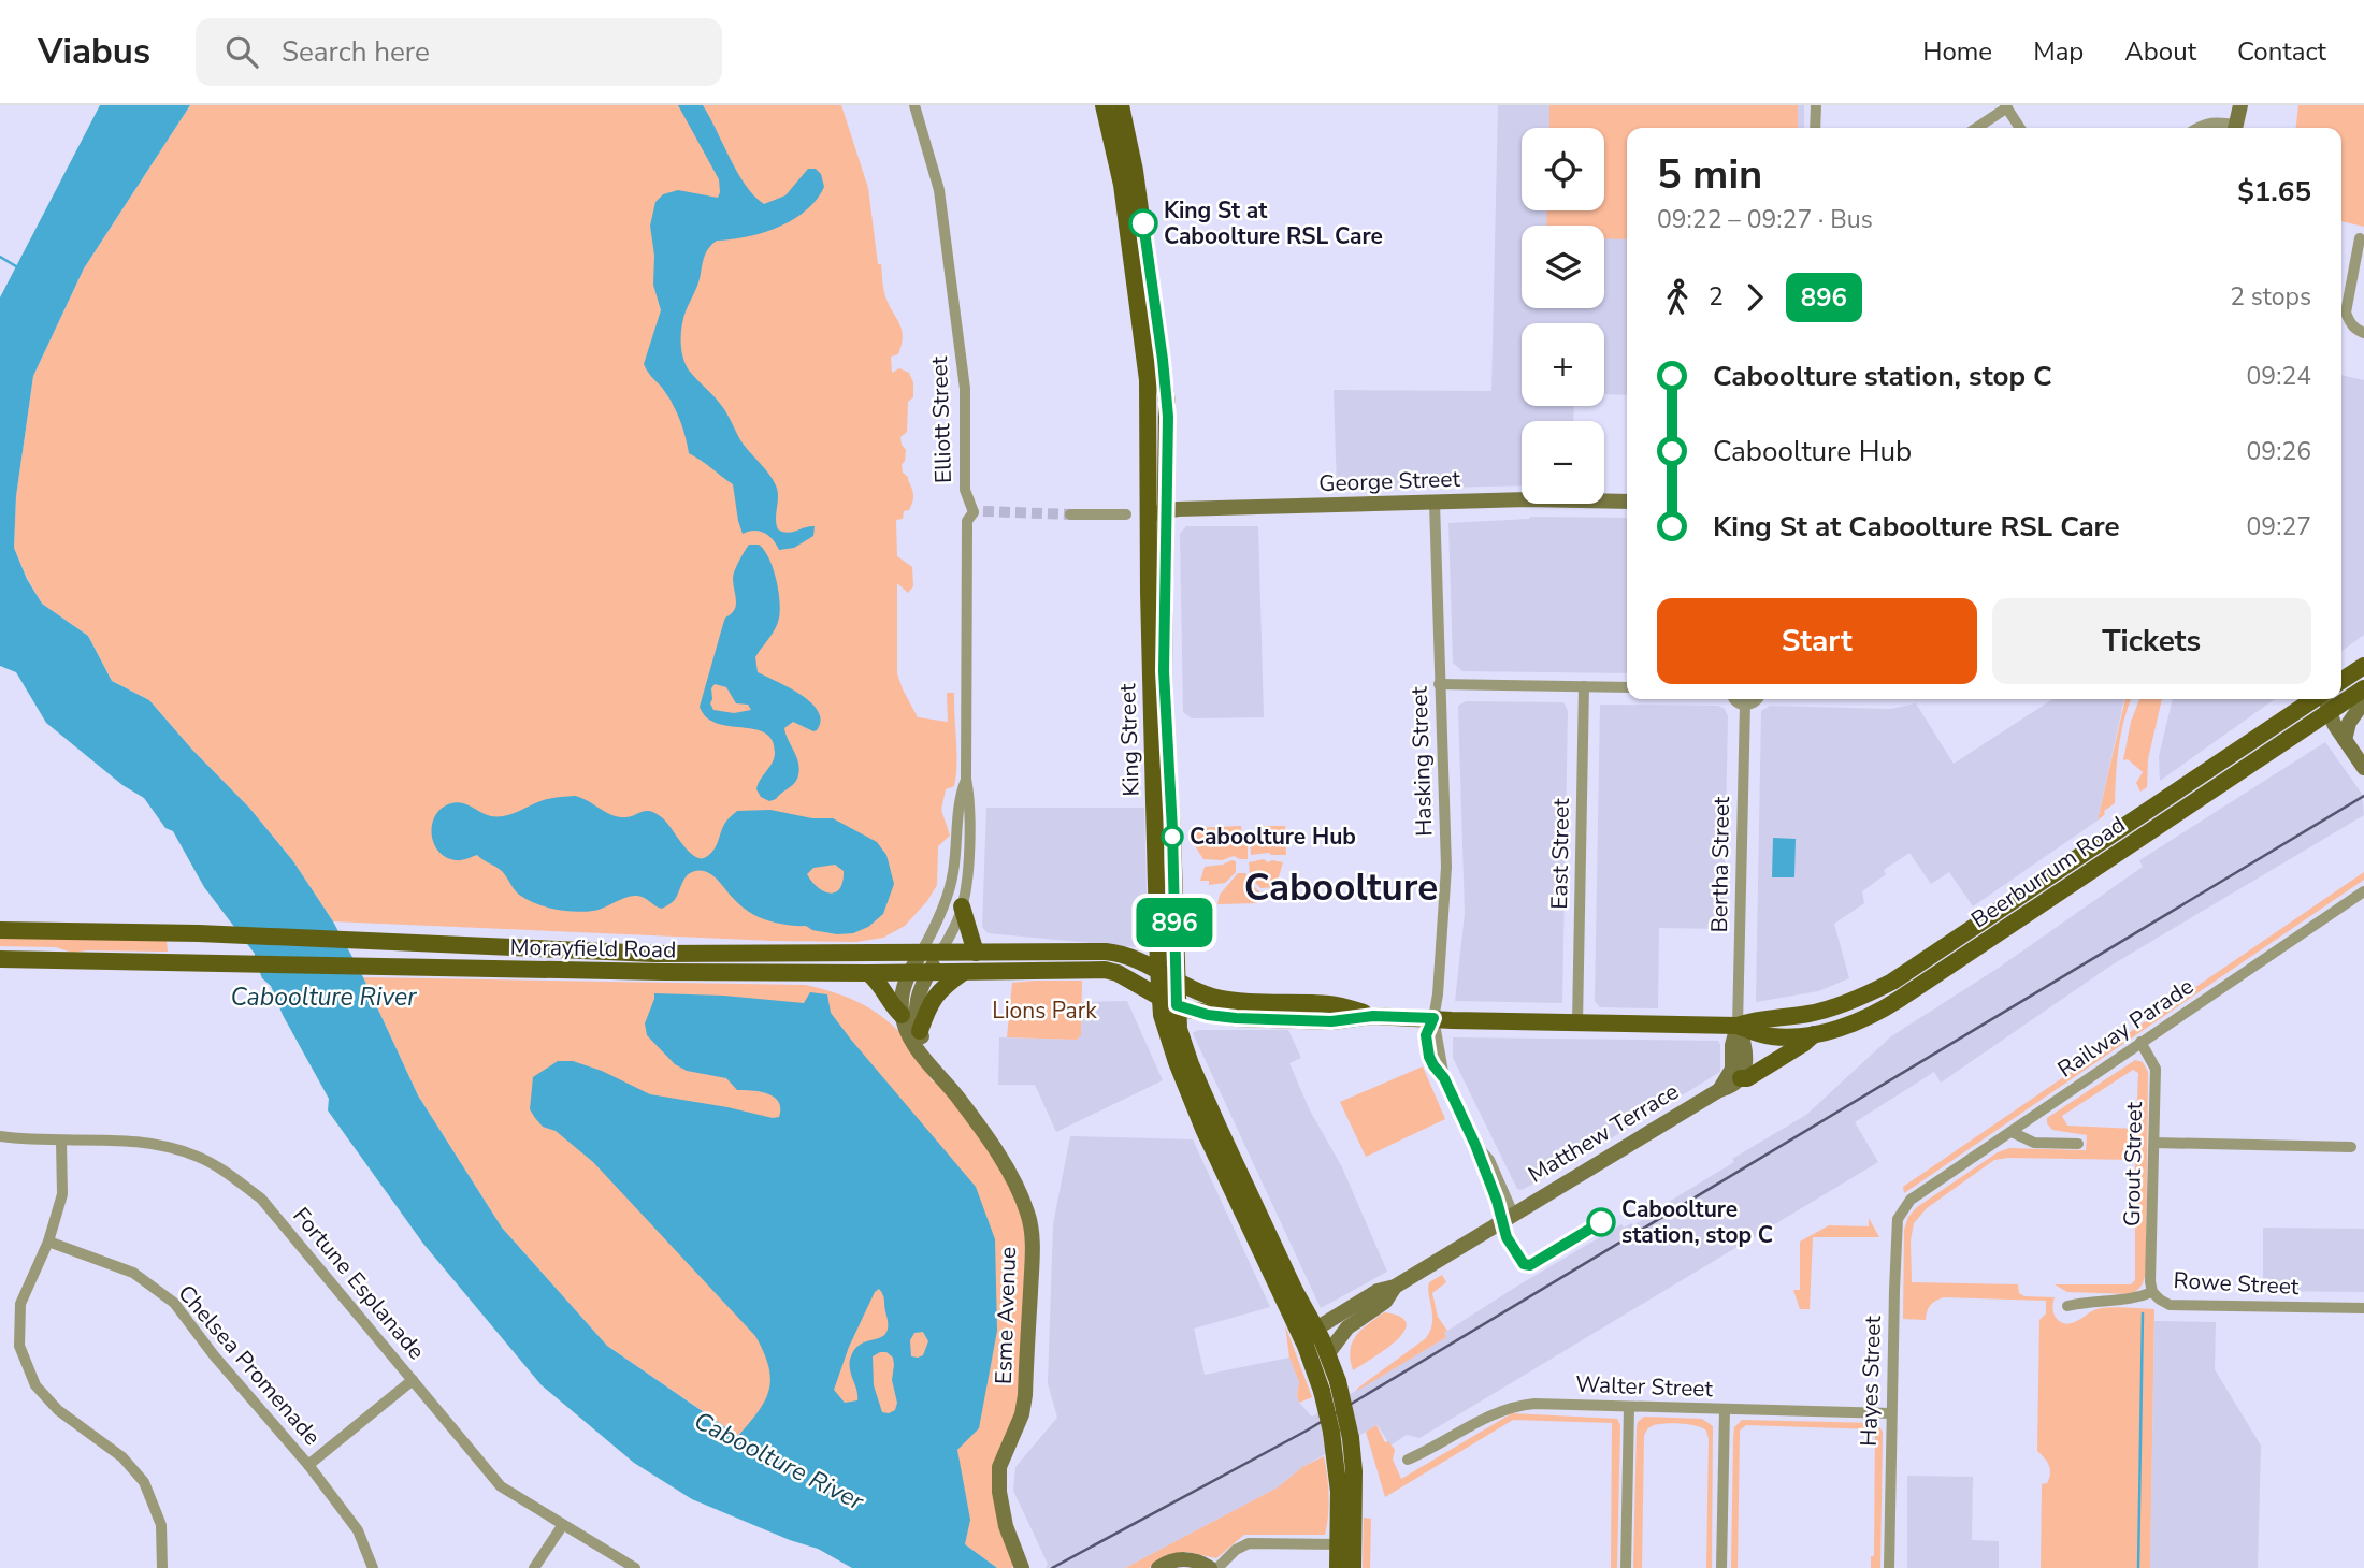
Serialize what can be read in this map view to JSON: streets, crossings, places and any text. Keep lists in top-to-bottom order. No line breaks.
{"streets":{"main road":["King Street","Beerburrum Road","Morayfield Road"],"street":["Elliott Street","George Street","Hasking Street","East Street","Bertha Street","Railway Parade","Matthew Terrace","Grout Street","Fortune Esplanade","Rowe Street","Esme Avenue","Chelsea Promenade","Hayes Street","Walter Street"]},"crossings":[["Elliott Street","Morayfield Road"],["Elliott Street","Esme Avenue"],["George Street","King Street"],["George Street","Hasking Street"],["King Street","Beerburrum Road"],["King Street","Morayfield Road"],["King Street","Matthew Terrace"],["Hasking Street","Beerburrum Road"],["Hasking Street","Matthew Terrace"],["East Street","Beerburrum Road"],["Bertha Street","Beerburrum Road"],["Beerburrum Road","Morayfield Road"],["Morayfield Road","Esme Avenue"],["Railway Parade","Grout Street"],["Railway Parade","Hayes Street"],["Grout Street","Rowe Street"],["Hayes Street","Walter Street"]],"districts":["Caboolture"],"water":["Caboolture River"],"parks":["Lions Park"],"places":["King St at Caboolture RSL Care","Caboolture Hub","Caboolture station, stop C"],"lines":["bus line 896"],"page":{"header":"Viabus","search":"Search here","nav":["Home","Map","About","Contact"],"on_map":"896","map_buttons":["+","−"],"heading":["5 min","09:22 – 09:27 · Bus","$1.65"],"legs":["2","896","2 stops"],"list":[{"name":"Caboolture station, stop C","value":"09:24"},{"name":"Caboolture Hub","value":"09:26"},{"name":"King St at Caboolture RSL Care","value":"09:27"}],"buttons":["Start","Tickets"]}}
